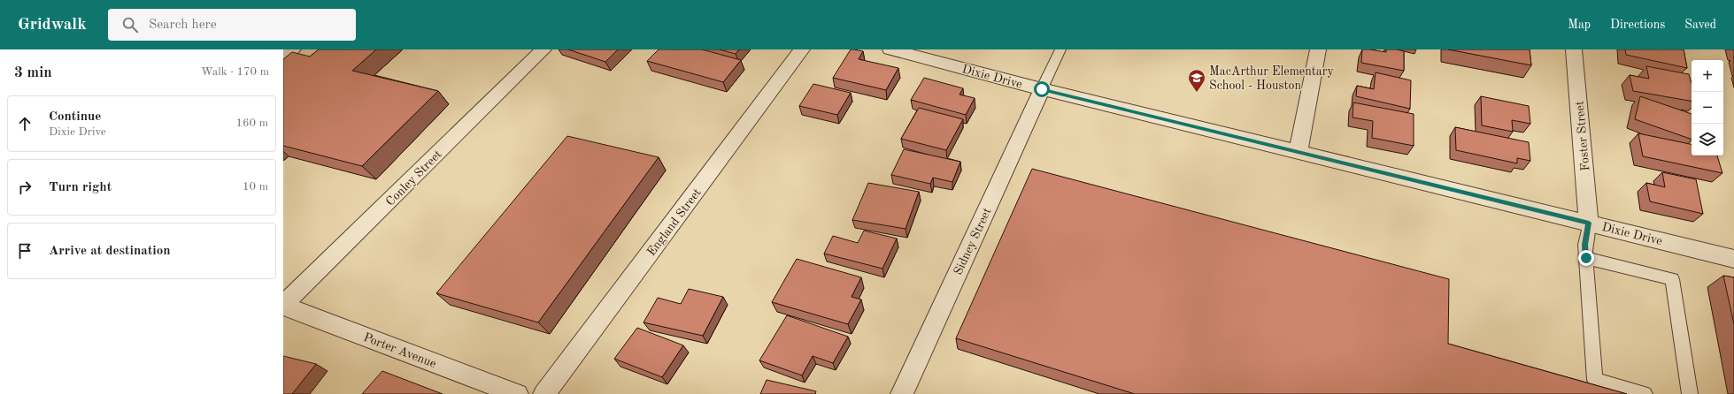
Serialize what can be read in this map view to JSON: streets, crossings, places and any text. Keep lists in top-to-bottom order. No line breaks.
{"streets":{"street":["Dixie Drive","Foster Street","Conley Street","England Street","Sidney Street","Porter Avenue"]},"crossings":[["Dixie Drive","Foster Street"],["Dixie Drive","Sidney Street"],["Conley Street","Porter Avenue"]],"places":{"school or university":["MacArthur Elementary School - Houston"]},"page":{"header":"Gridwalk","search":"Search here","nav":["Map","Directions","Saved"],"heading":["3 min","Walk · 170 m"],"map_buttons":["+","−"],"list":[["Continue","Dixie Drive","160 m"],["Turn right","10 m"],"Arrive at destination"]}}
